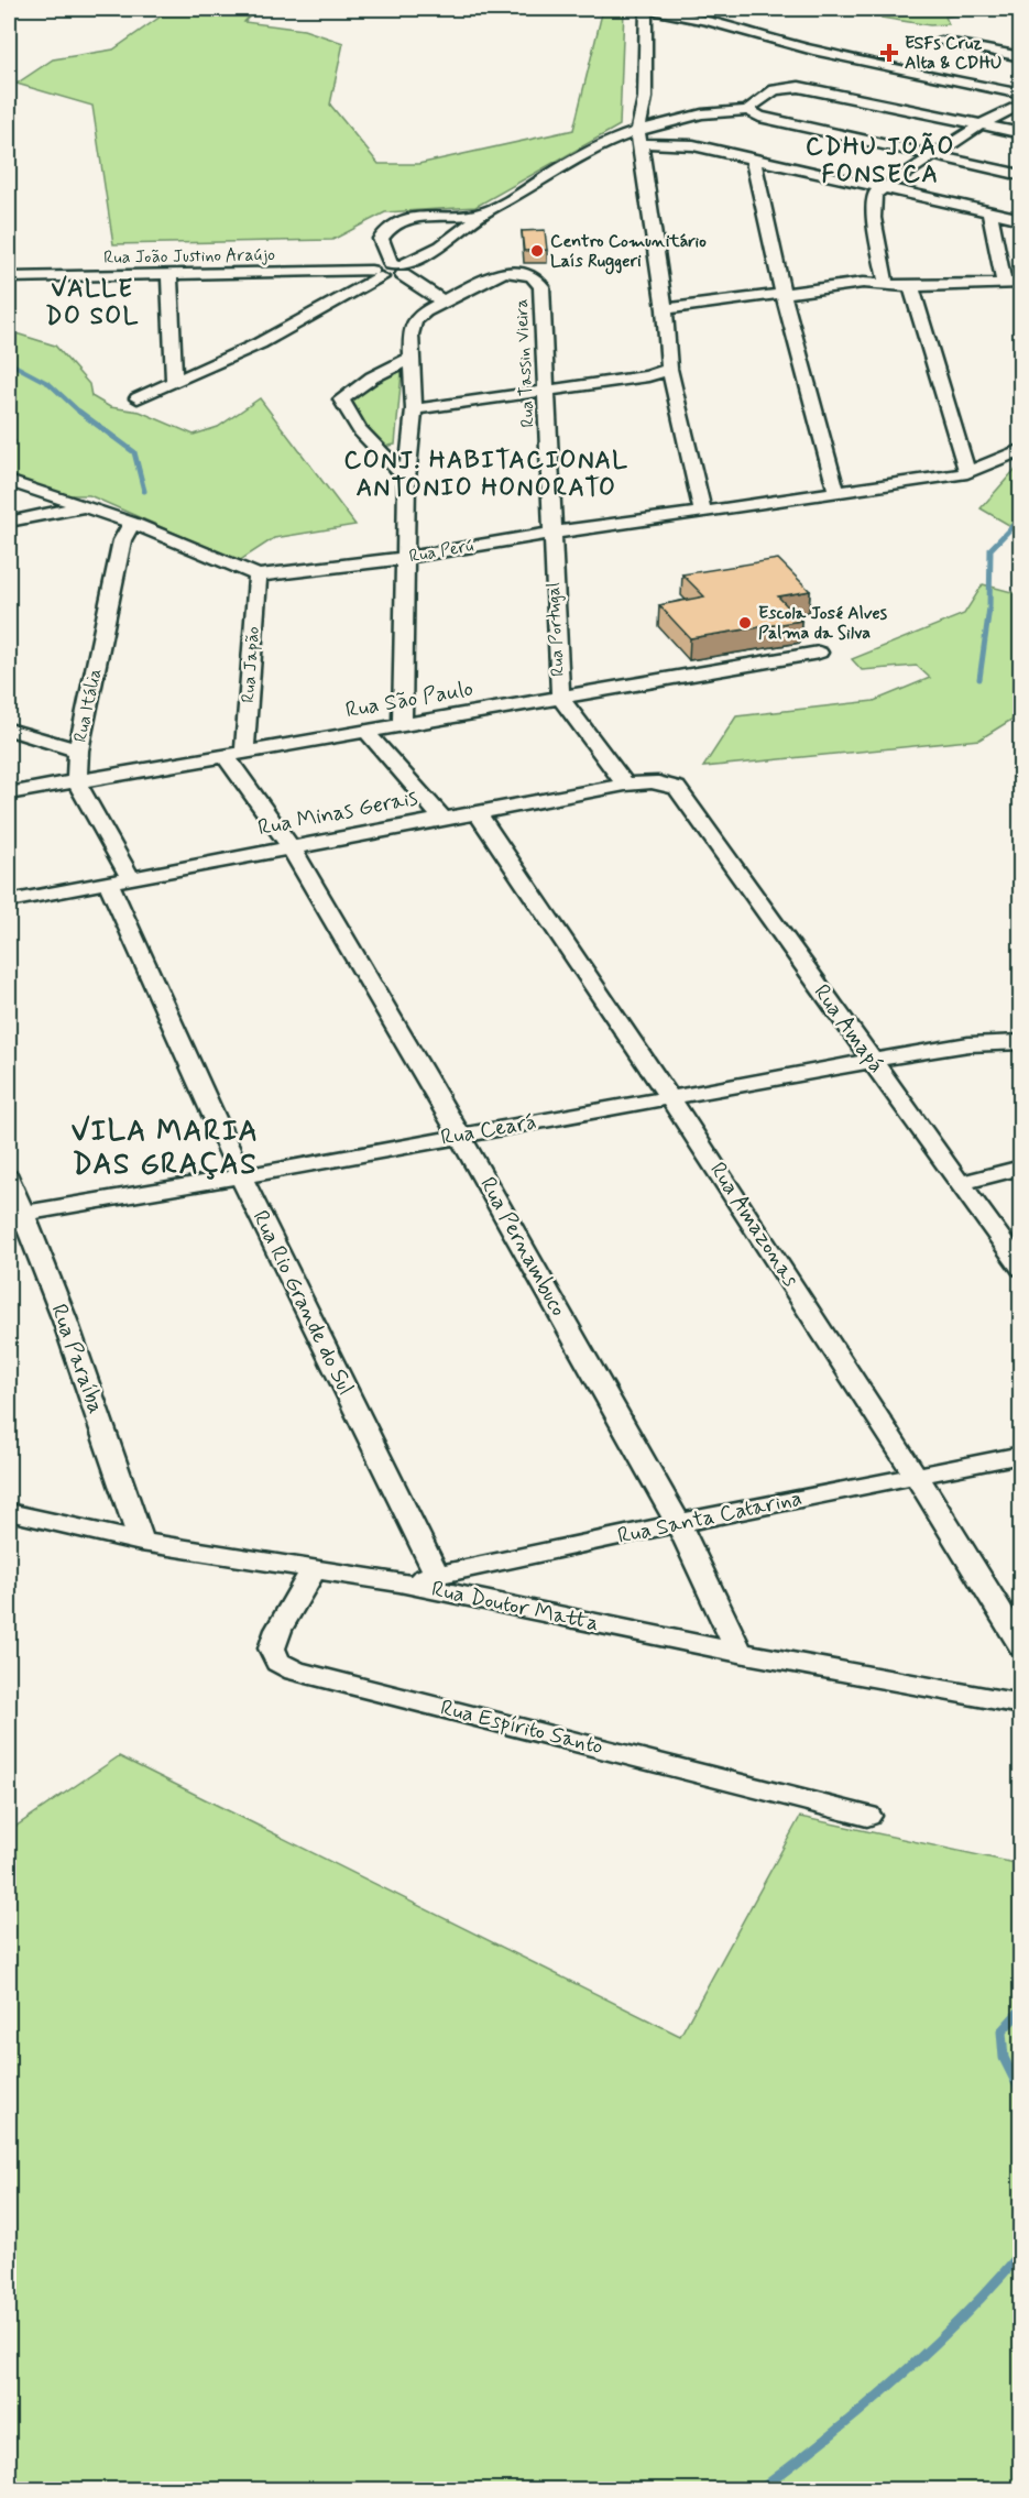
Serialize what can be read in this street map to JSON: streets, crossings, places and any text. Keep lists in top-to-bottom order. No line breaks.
{"streets":{"street":["Rua João Justino Araújo","Rua Tassin Vieira","Rua Perú","Rua Portugal","Rua Japão","Rua São Paulo","Rua Itália","Rua Minas Gerais","Rua Amapá","Rua Ceará","Rua Amazonas","Rua Pernambuco","Rua Rio Grande do Sul","Rua Paraíba","Rua Santa Catarina","Rua Doutor Matta","Rua Espírito Santo"]},"crossings":[["Rua Tassin Vieira","Rua Perú"],["Rua Tassin Vieira","Rua Portugal"],["Rua Perú","Rua Portugal"],["Rua Perú","Rua Japão"],["Rua Portugal","Rua São Paulo"],["Rua Portugal","Rua Minas Gerais"],["Rua Japão","Rua São Paulo"],["Rua São Paulo","Rua Itália"],["Rua Minas Gerais","Rua Amapá"],["Rua Minas Gerais","Rua Amazonas"],["Rua Minas Gerais","Rua Pernambuco"],["Rua Minas Gerais","Rua Rio Grande do Sul"],["Rua Amapá","Rua Ceará"],["Rua Ceará","Rua Amazonas"],["Rua Ceará","Rua Pernambuco"],["Rua Ceará","Rua Rio Grande do Sul"],["Rua Ceará","Rua Paraíba"],["Rua Amazonas","Rua Santa Catarina"],["Rua Pernambuco","Rua Santa Catarina"],["Rua Pernambuco","Rua Doutor Matta"],["Rua Rio Grande do Sul","Rua Santa Catarina"],["Rua Paraíba","Rua Doutor Matta"],["Rua Santa Catarina","Rua Doutor Matta"],["Rua Doutor Matta","Rua Espírito Santo"]],"districts":["CDHU JOÃO FONSECA","VALLE DO SOL","CONJ. HABITACIONAL ANTONIO HONORATO","VILA MARIA DAS GRAÇAS"],"places":{"health":["ESFs Cruz Alta & CDHU"],"other":["Centro Comunitário Laís Ruggeri","Escola José Alves Palma da Silva"]}}
